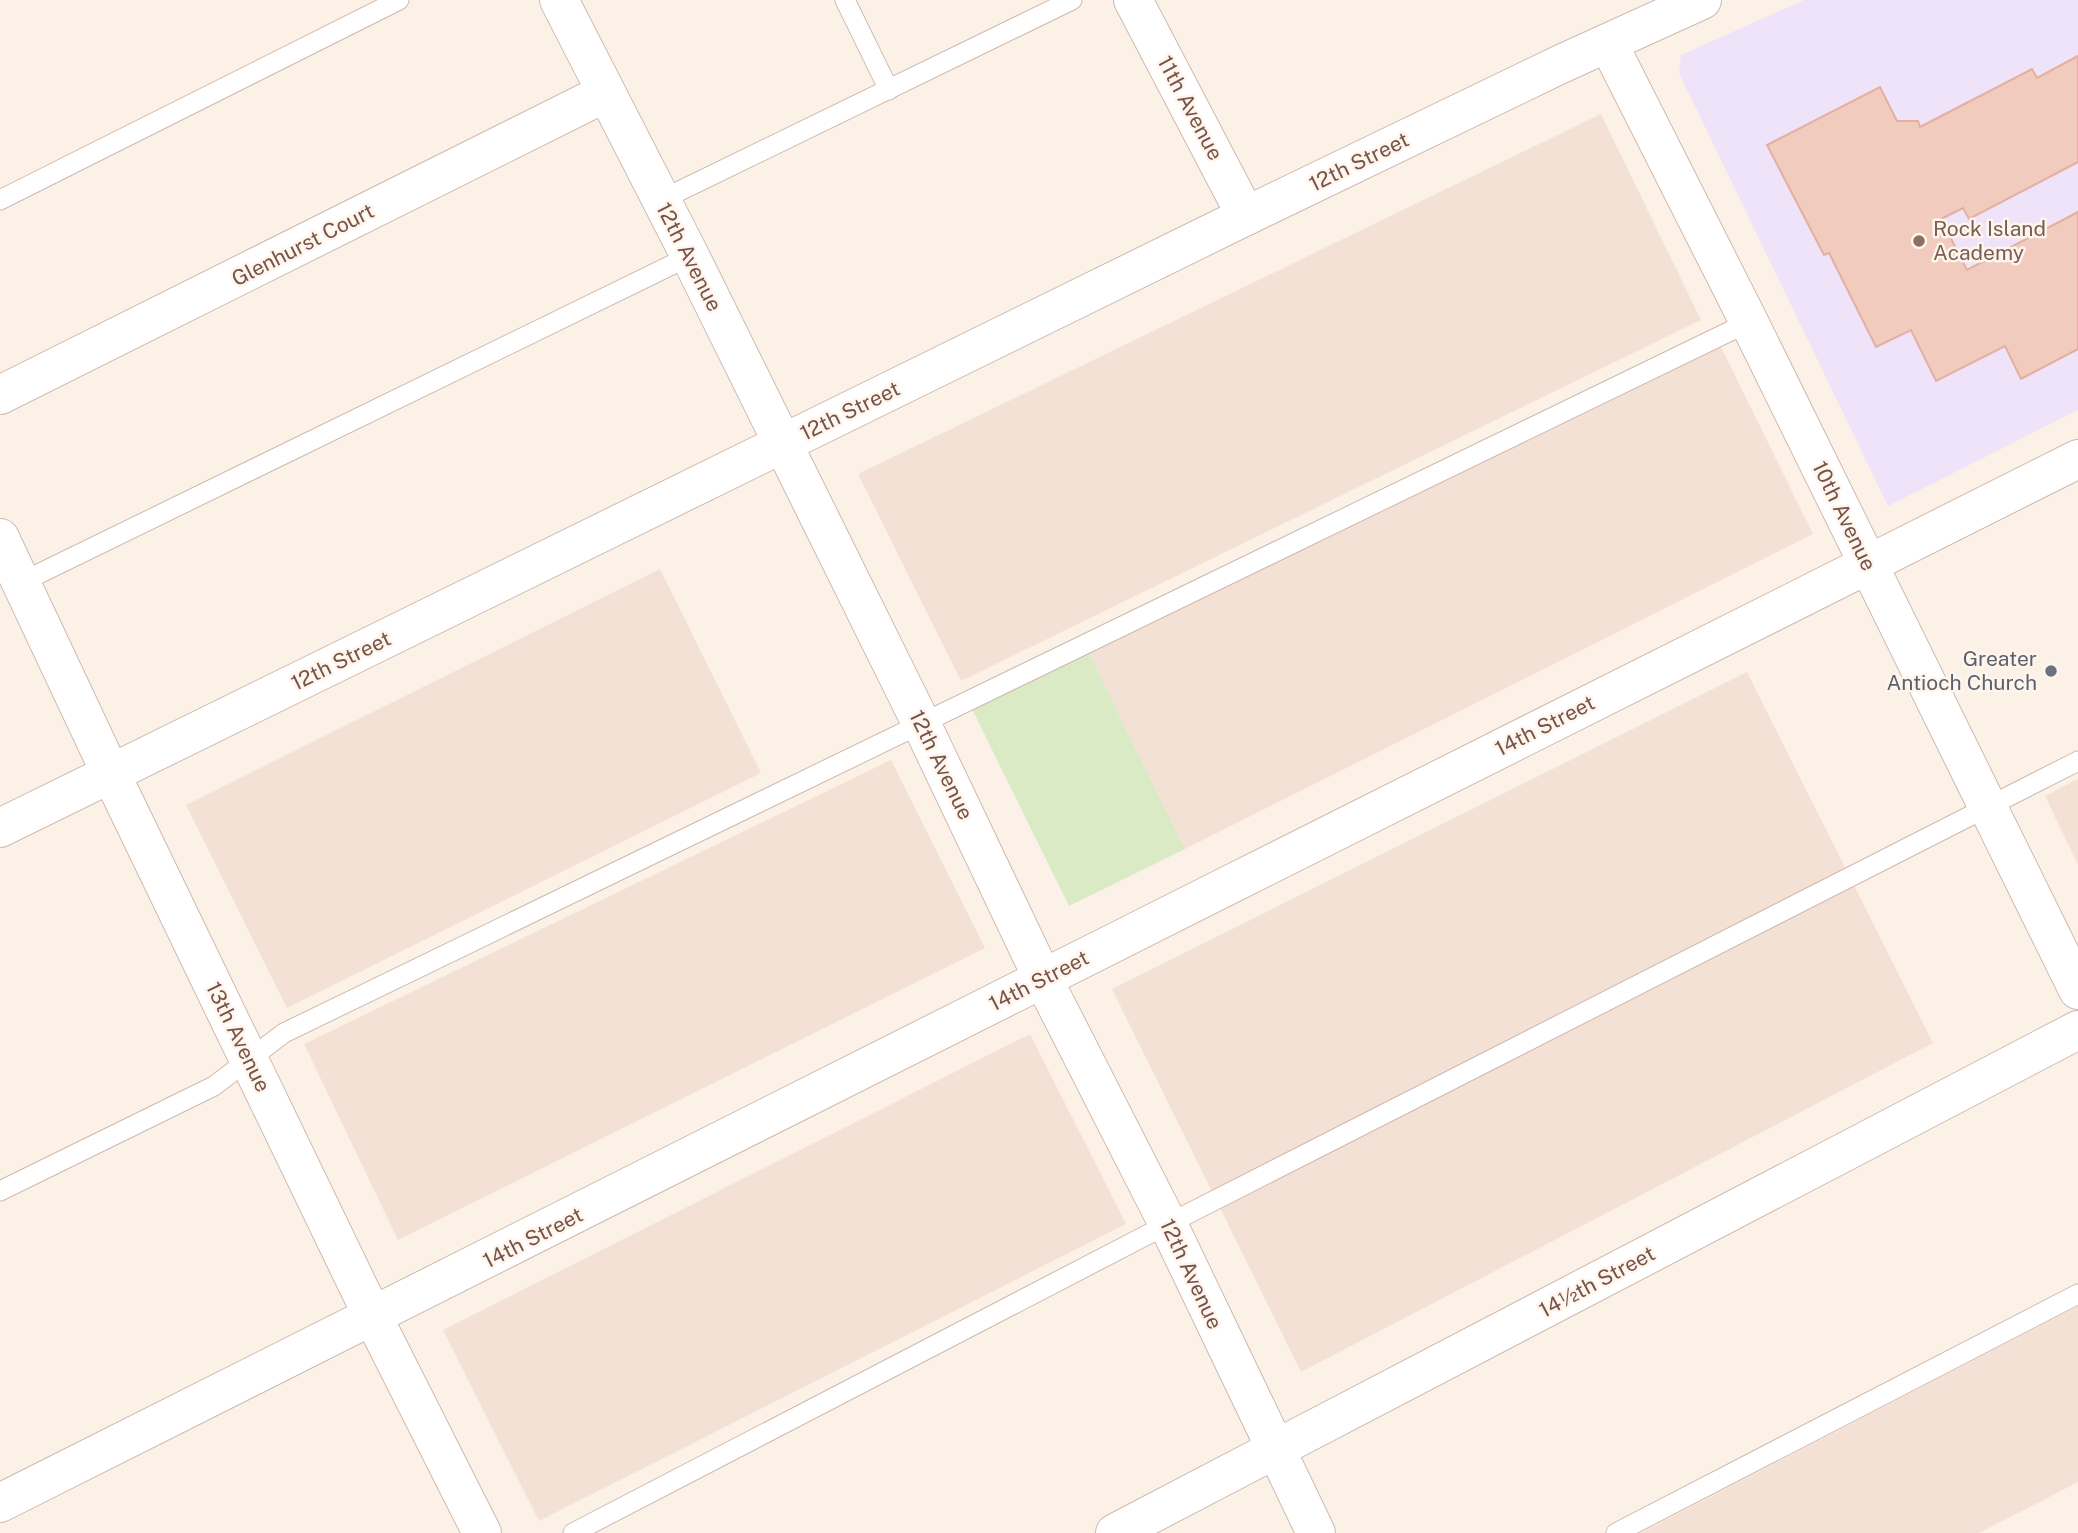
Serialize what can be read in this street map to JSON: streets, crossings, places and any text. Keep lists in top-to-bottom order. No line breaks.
{"streets":{"street":["11th Avenue","12th Street","Glenhurst Court","12th Avenue","10th Avenue","14th Street","13th Avenue","14½th Street"]},"crossings":[["11th Avenue","12th Street"],["12th Street","12th Avenue"],["12th Street","10th Avenue"],["12th Street","13th Avenue"],["Glenhurst Court","12th Avenue"],["12th Avenue","14th Street"],["12th Avenue","14½th Street"],["10th Avenue","14th Street"],["14th Street","13th Avenue"]],"places":["Rock Island Academy","Greater Antioch Church"]}
